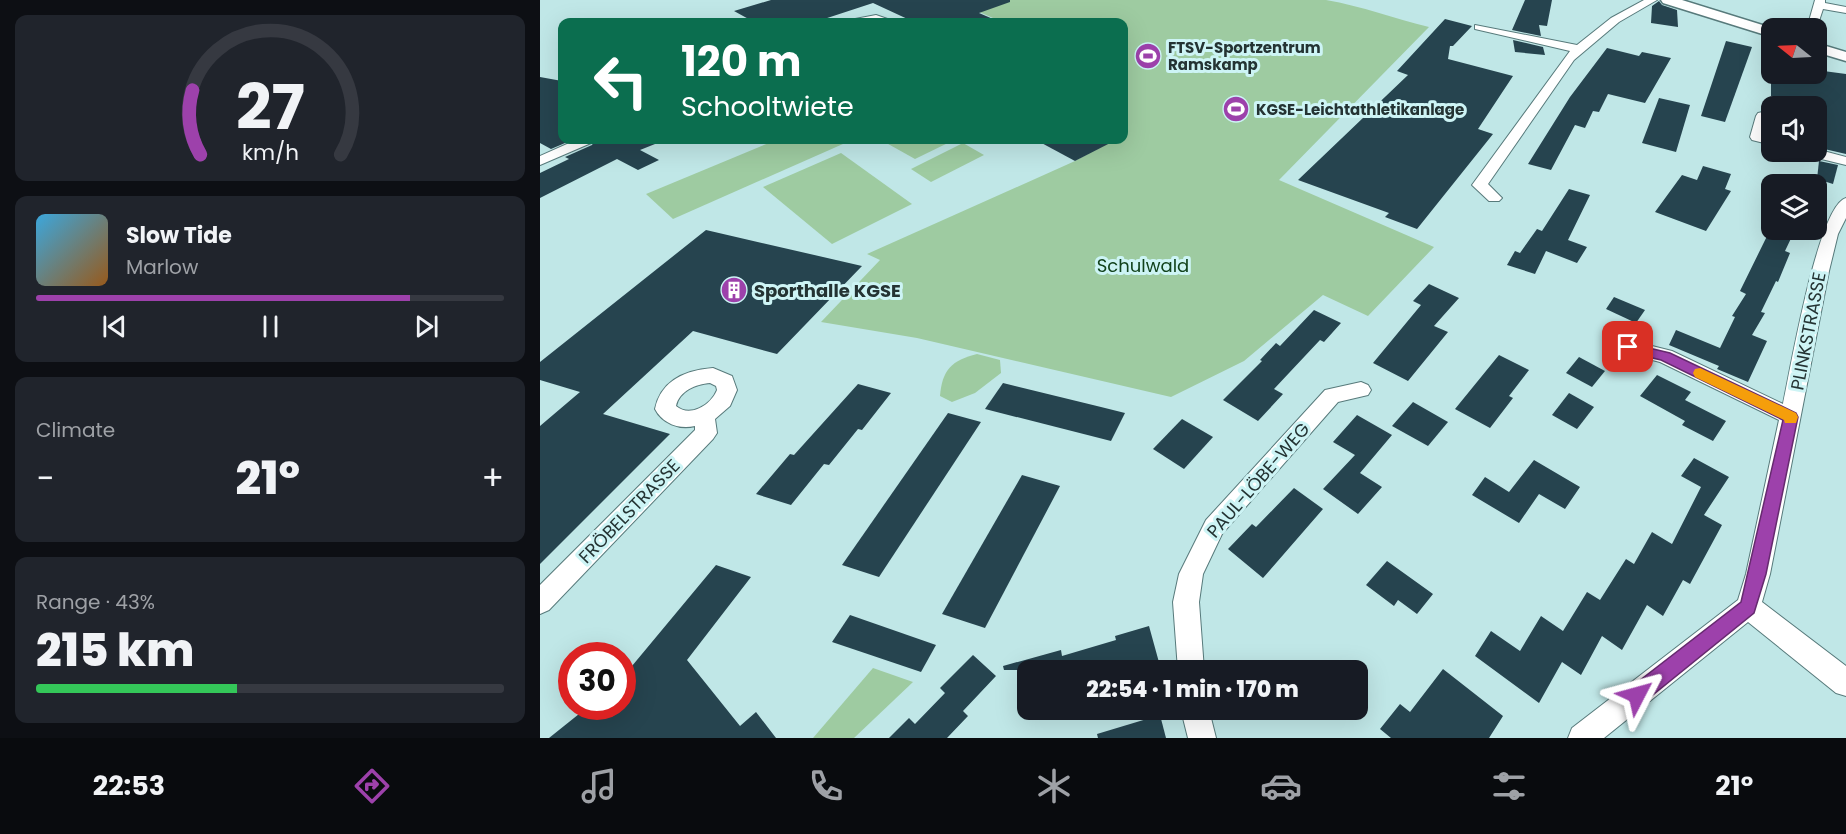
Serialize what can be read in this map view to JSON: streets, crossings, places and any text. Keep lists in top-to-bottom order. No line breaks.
{"streets":{"street":["PLINKSTRASSE","PAUL-LÖBE-WEG","FRÖBELSTRASSE"]},"parks":["Schulwald"],"places":{"sports":["FTSV-Sportzentrum Ramskamp","KGSE-Leichtathletikanlage"],"building":["Sporthalle KGSE"]},"north":"left","page":{"turn":["120 m","Schooltwiete"],"song":["Slow Tide","Marlow"],"tile":["Climate",["Range · 43%","215 km"]],"heat":["−","21°","+"],"limit":"30","trip":"22:54 · 1 min · 170 m","tabs":["22:53","21°"],"gauge":["27","km/h"]}}
